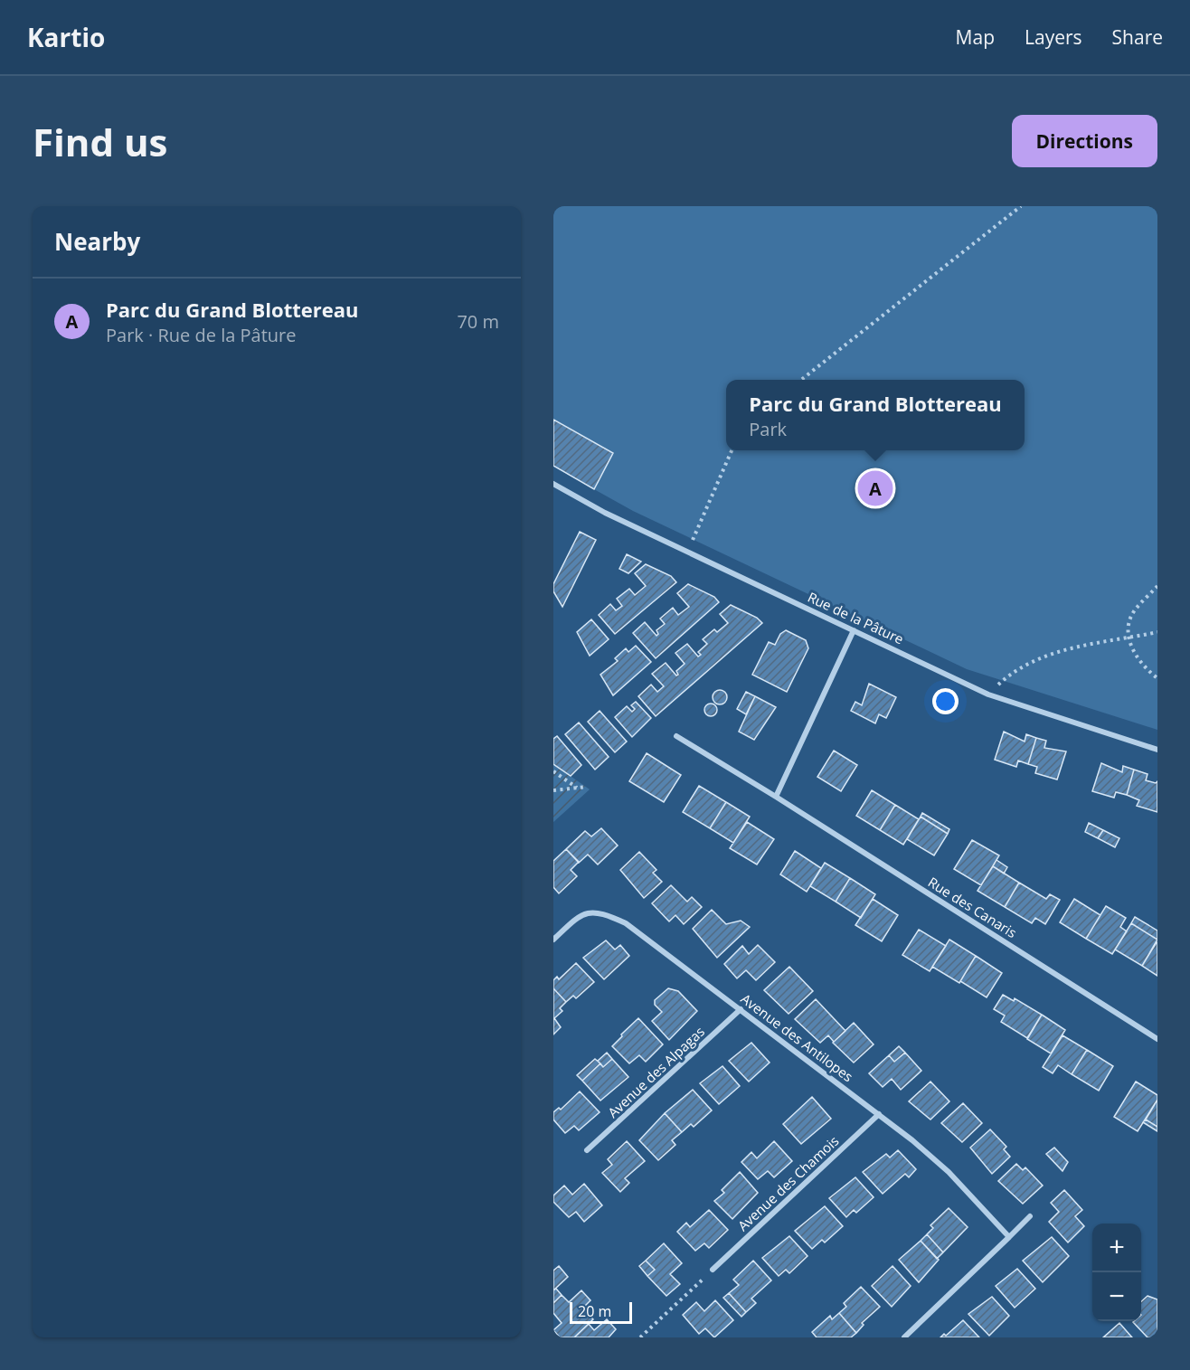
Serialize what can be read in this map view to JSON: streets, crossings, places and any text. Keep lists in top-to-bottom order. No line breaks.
{"streets":{"street":["Rue de la Pâture","Rue des Canaris","Avenue des Antilopes","Avenue des Alpagas","Avenue des Chamois"]},"crossings":[["Avenue des Antilopes","Avenue des Alpagas"],["Avenue des Antilopes","Avenue des Chamois"]],"scale_bar":"20 m","page":{"header":"Kartio","nav":["Map","Layers","Share"],"buttons":"Directions","title":"Find us","heading":"Nearby","list":[{"mark":"A","name":"Parc du Grand Blottereau","note":"Park · Rue de la Pâture","value":"70 m"}],"popup":["Parc du Grand Blottereau","Park"],"pins":"A","map_buttons":["+","−"],"scale":"20 m"}}
